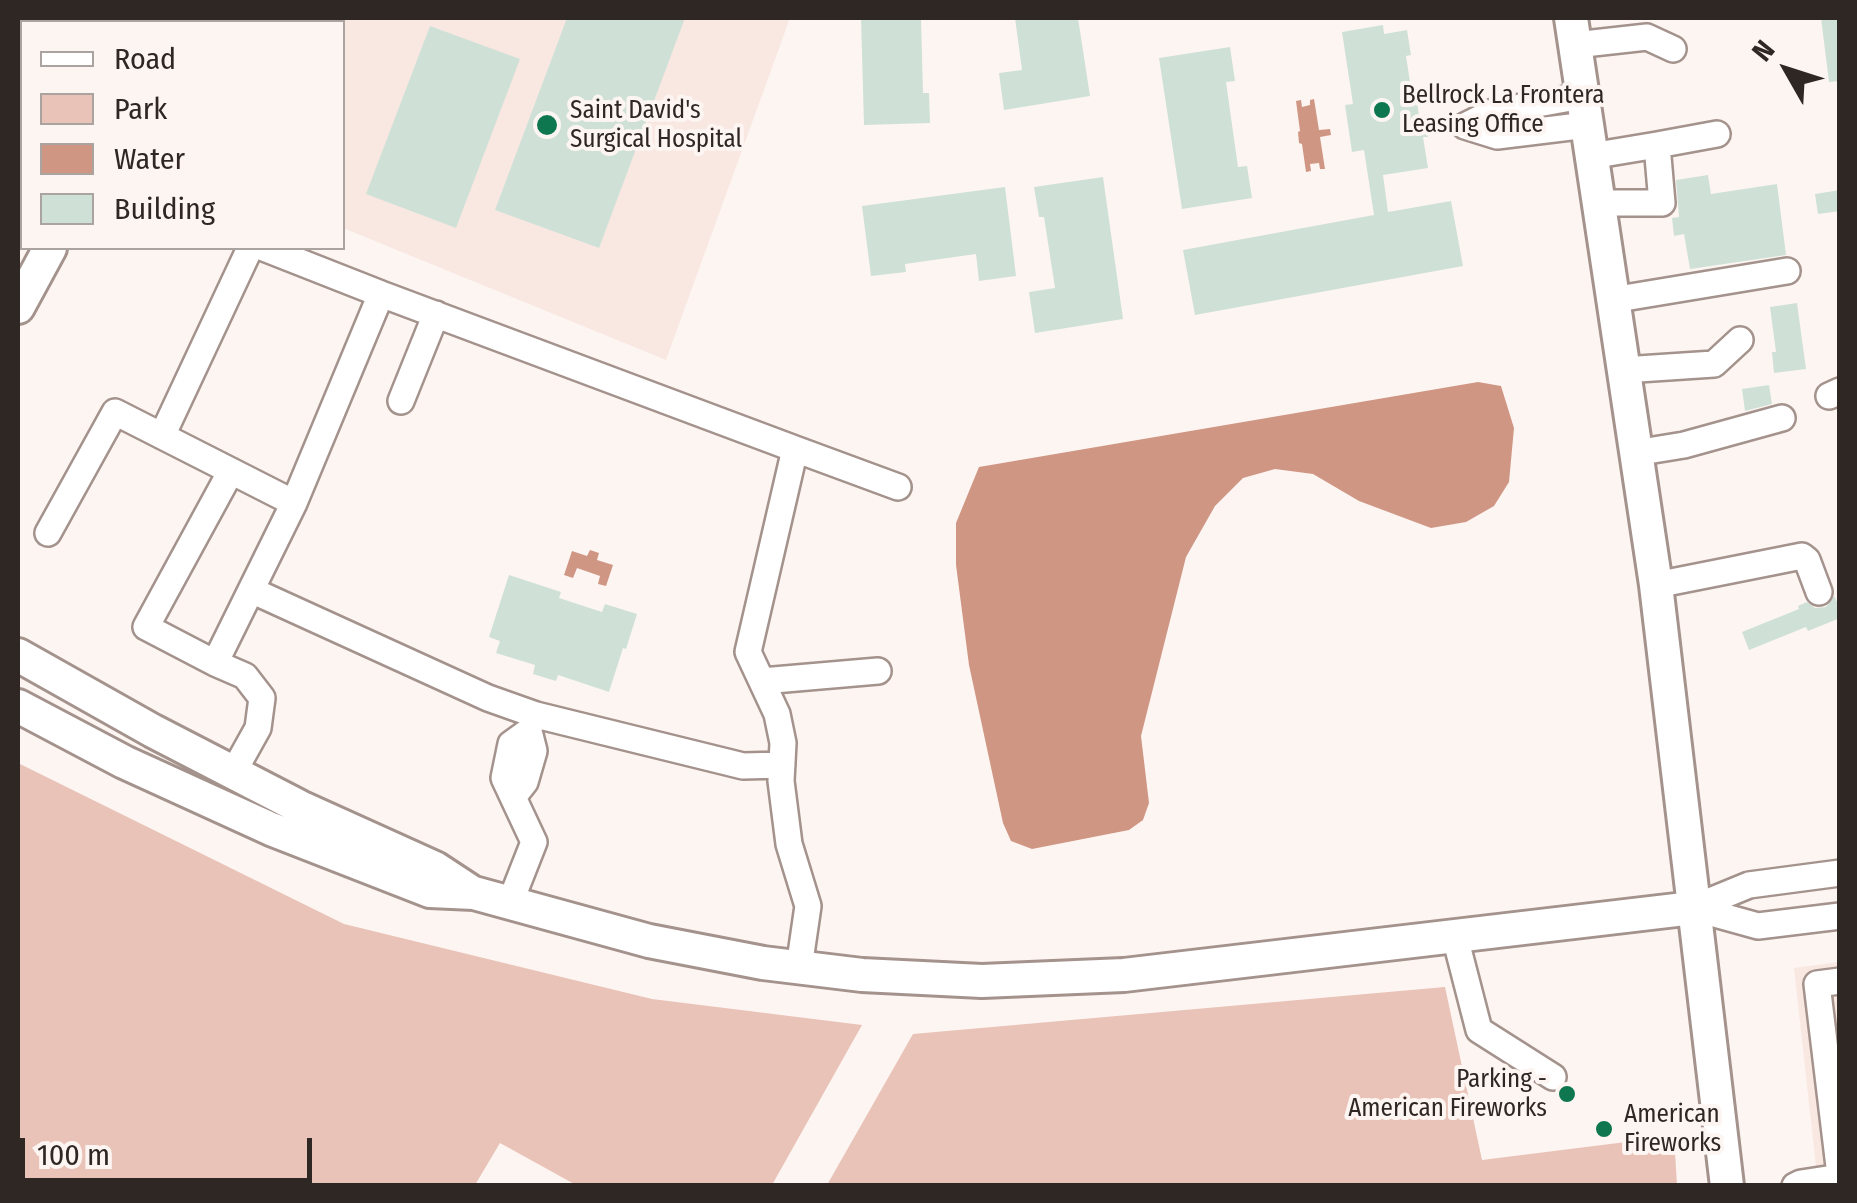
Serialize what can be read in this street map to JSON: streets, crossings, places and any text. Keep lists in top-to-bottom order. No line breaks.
{"places":["Bellrock La Frontera Leasing Office","Saint David's Surgical Hospital","Parking - American Fireworks","American Fireworks"],"legend":["Road","Park","Water","Building"],"scale_bar":"100 m","north":"top left"}
